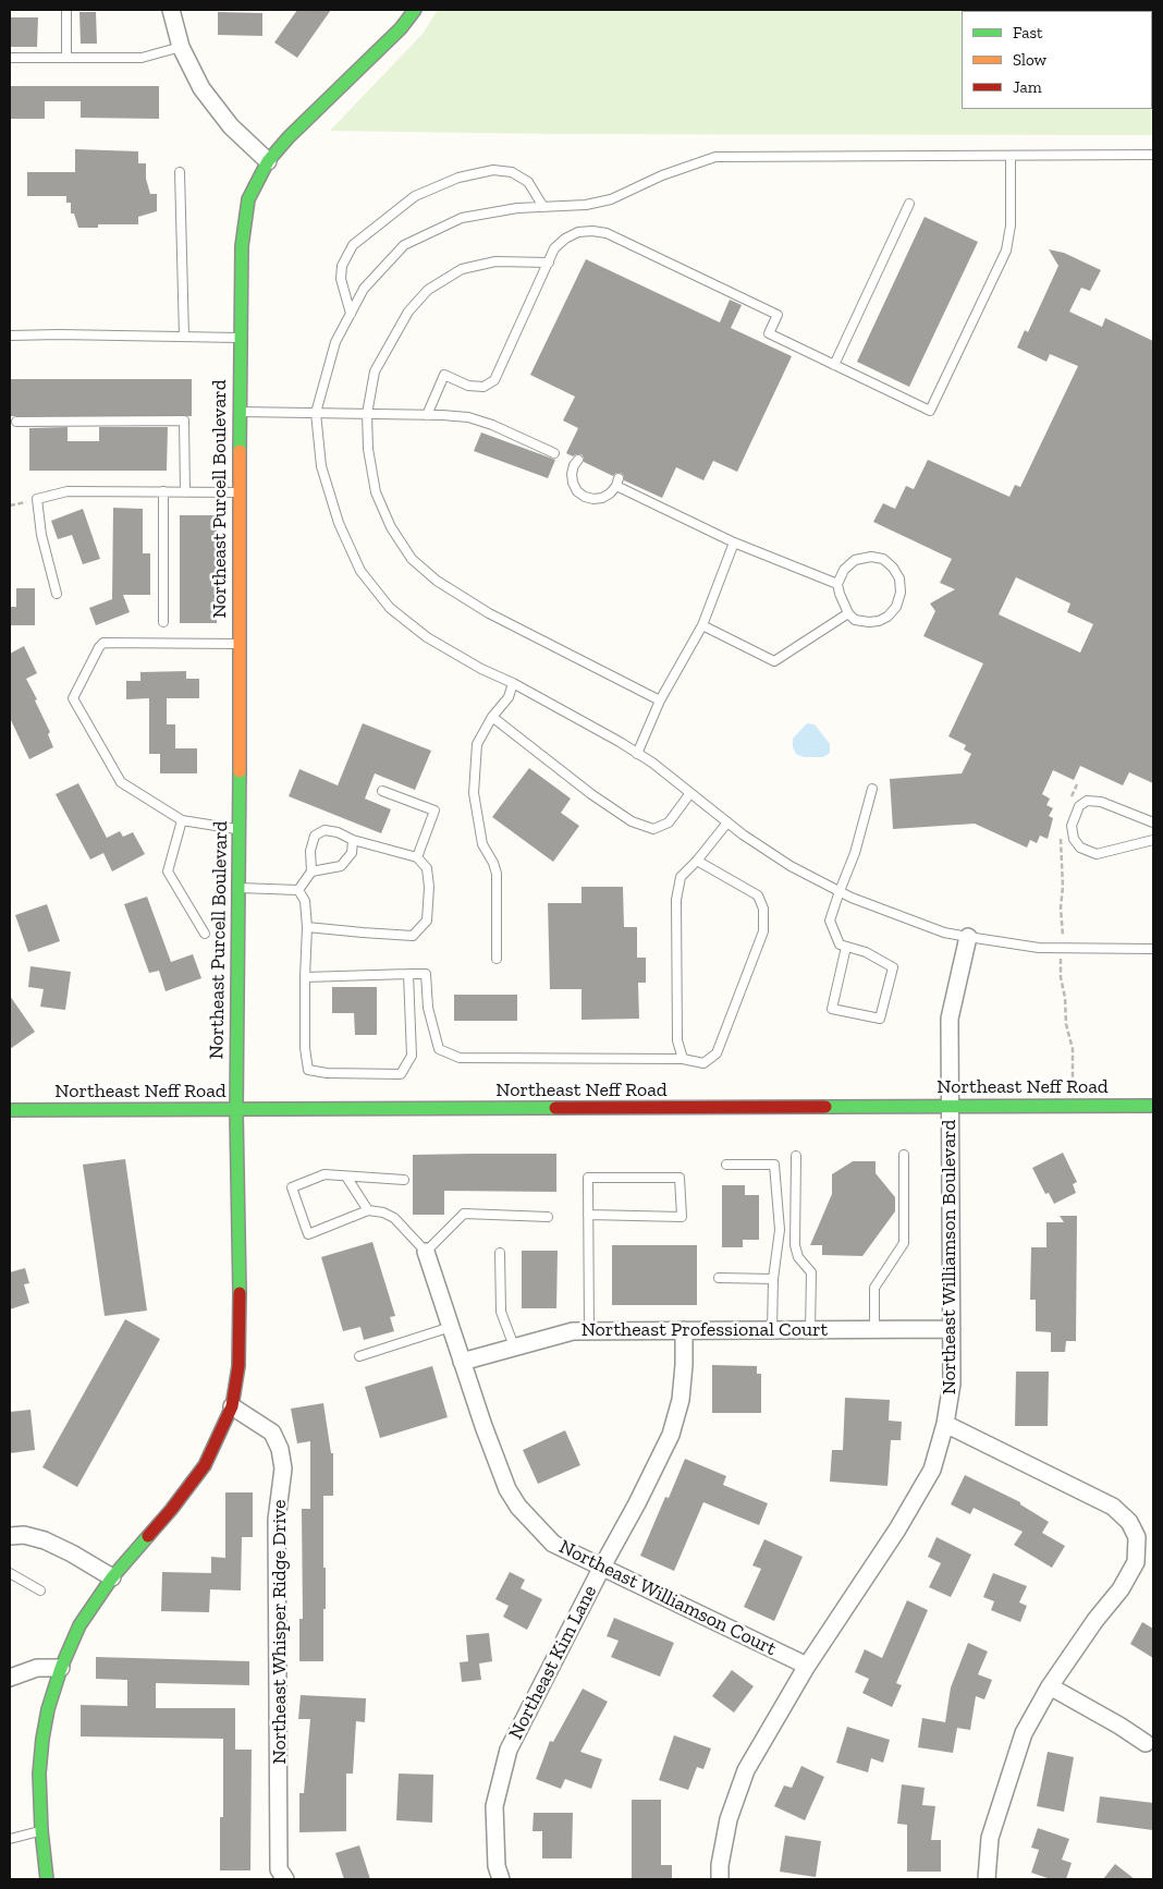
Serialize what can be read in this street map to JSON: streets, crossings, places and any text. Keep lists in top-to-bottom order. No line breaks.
{"streets":{"street":["Northeast Purcell Boulevard","Northeast Neff Road","Northeast Williamson Boulevard","Northeast Professional Court","Northeast Williamson Court","Northeast Whisper Ridge Drive","Northeast Kim Lane"]},"crossings":[["Northeast Purcell Boulevard","Northeast Neff Road"],["Northeast Purcell Boulevard","Northeast Whisper Ridge Drive"],["Northeast Neff Road","Northeast Williamson Boulevard"],["Northeast Williamson Boulevard","Northeast Professional Court"],["Northeast Williamson Boulevard","Northeast Williamson Court"],["Northeast Professional Court","Northeast Williamson Court"],["Northeast Professional Court","Northeast Kim Lane"],["Northeast Williamson Court","Northeast Kim Lane"]],"legend":["Fast","Slow","Jam"]}
